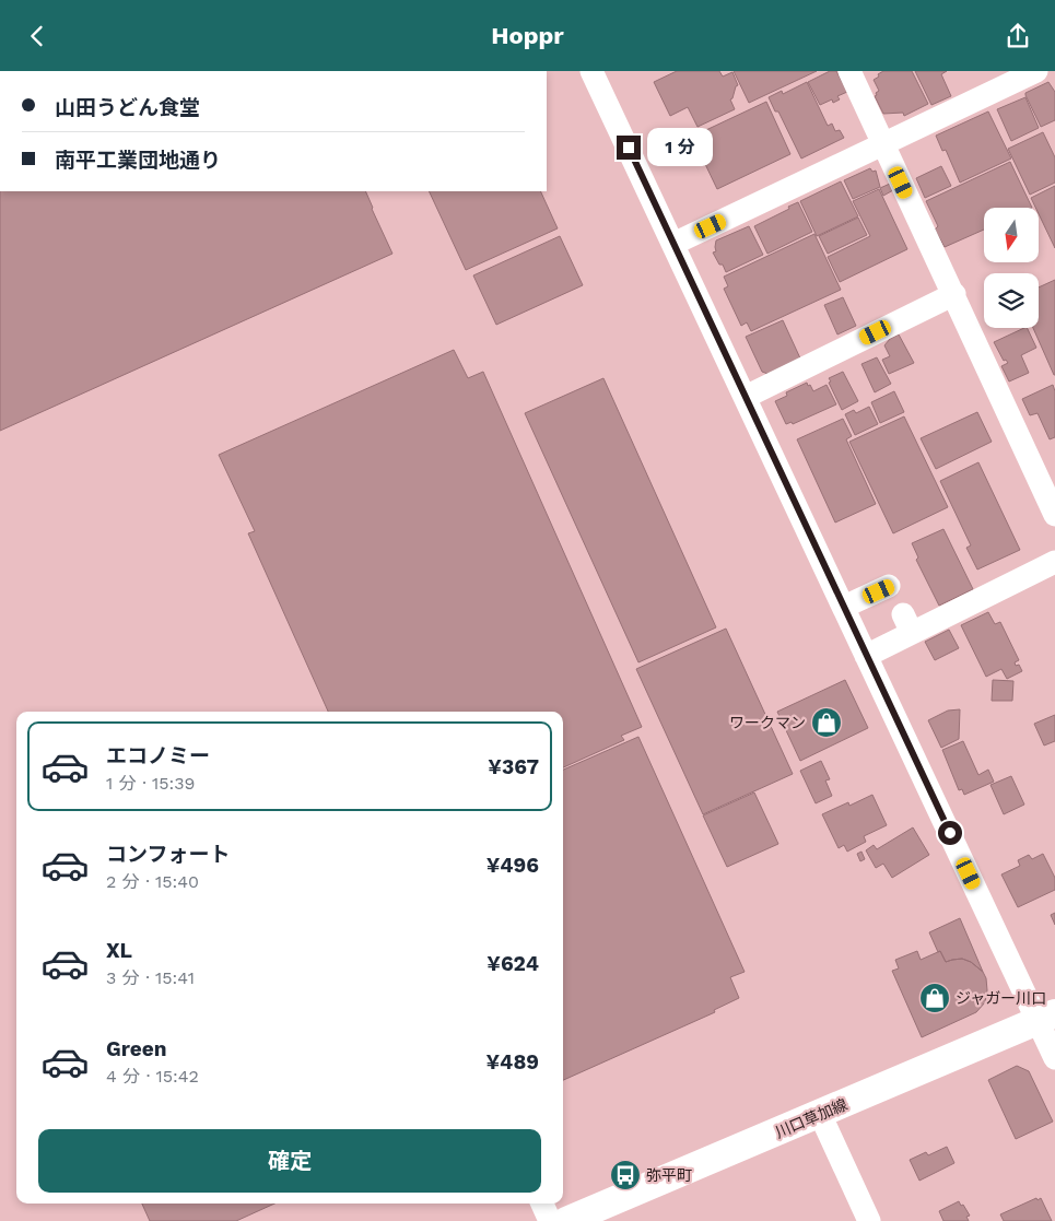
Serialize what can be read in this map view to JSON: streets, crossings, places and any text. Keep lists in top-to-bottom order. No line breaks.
{"streets":{"main road":["川口草加線"]},"places":{"shop":["ワークマン","ジャガー川口"],"bus stop":["弥平町"]},"north":"bottom","page":{"header":"Hoppr","banner":["山田うどん食堂","南平工業団地通り"],"bubble":"1 分","list":[{"name":"エコノミー","note":"1 分 · 15:39","value":"¥367"},{"name":"コンフォート","note":"2 分 · 15:40","value":"¥496"},{"name":"XL","note":"3 分 · 15:41","value":"¥624"},{"name":"Green","note":"4 分 · 15:42","value":"¥489"}],"buttons":"確定"}}
